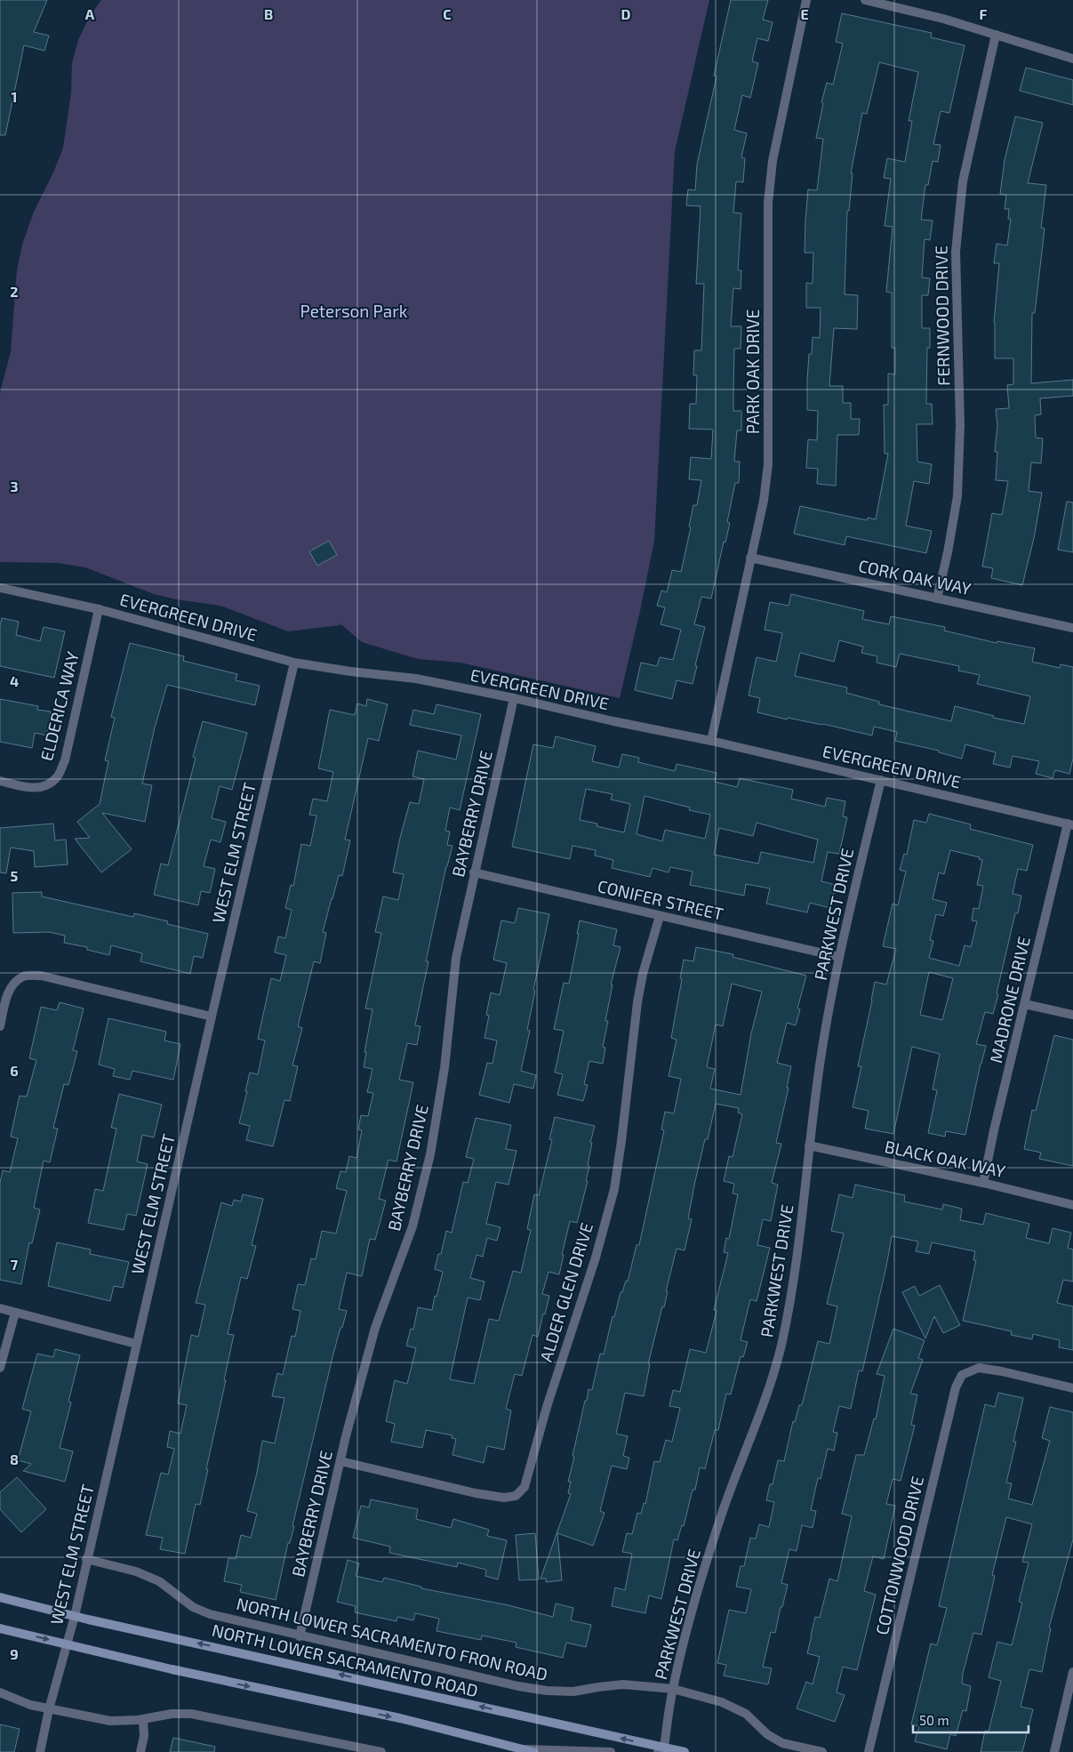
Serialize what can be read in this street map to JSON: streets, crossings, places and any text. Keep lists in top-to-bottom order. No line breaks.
{"streets":{"main road":["NORTH LOWER SACRAMENTO ROAD"],"street":["FERNWOOD DRIVE","PARK OAK DRIVE","CORK OAK WAY","EVERGREEN DRIVE","ELDERICA WAY","BAYBERRY DRIVE","WEST ELM STREET","CONIFER STREET","PARKWEST DRIVE","MADRONE DRIVE","BLACK OAK WAY","ALDER GLEN DRIVE","COTTONWOOD DRIVE","NORTH LOWER SACRAMENTO FRON ROAD"]},"crossings":[["FERNWOOD DRIVE","CORK OAK WAY"],["PARK OAK DRIVE","CORK OAK WAY"],["PARK OAK DRIVE","EVERGREEN DRIVE"],["EVERGREEN DRIVE","ELDERICA WAY"],["EVERGREEN DRIVE","BAYBERRY DRIVE"],["EVERGREEN DRIVE","WEST ELM STREET"],["EVERGREEN DRIVE","PARKWEST DRIVE"],["EVERGREEN DRIVE","MADRONE DRIVE"],["BAYBERRY DRIVE","CONIFER STREET"],["BAYBERRY DRIVE","ALDER GLEN DRIVE"],["BAYBERRY DRIVE","NORTH LOWER SACRAMENTO FRON ROAD"],["WEST ELM STREET","NORTH LOWER SACRAMENTO FRON ROAD"],["WEST ELM STREET","NORTH LOWER SACRAMENTO ROAD"],["CONIFER STREET","PARKWEST DRIVE"],["CONIFER STREET","ALDER GLEN DRIVE"],["PARKWEST DRIVE","BLACK OAK WAY"],["PARKWEST DRIVE","NORTH LOWER SACRAMENTO FRON ROAD"],["PARKWEST DRIVE","NORTH LOWER SACRAMENTO ROAD"],["MADRONE DRIVE","BLACK OAK WAY"]],"parks":["Peterson Park"],"scale_bar":"50 m","grid":{"columns":["A","B","C","D","E","F"],"rows":["1","2","3","4","5","6","7","8","9"]}}
